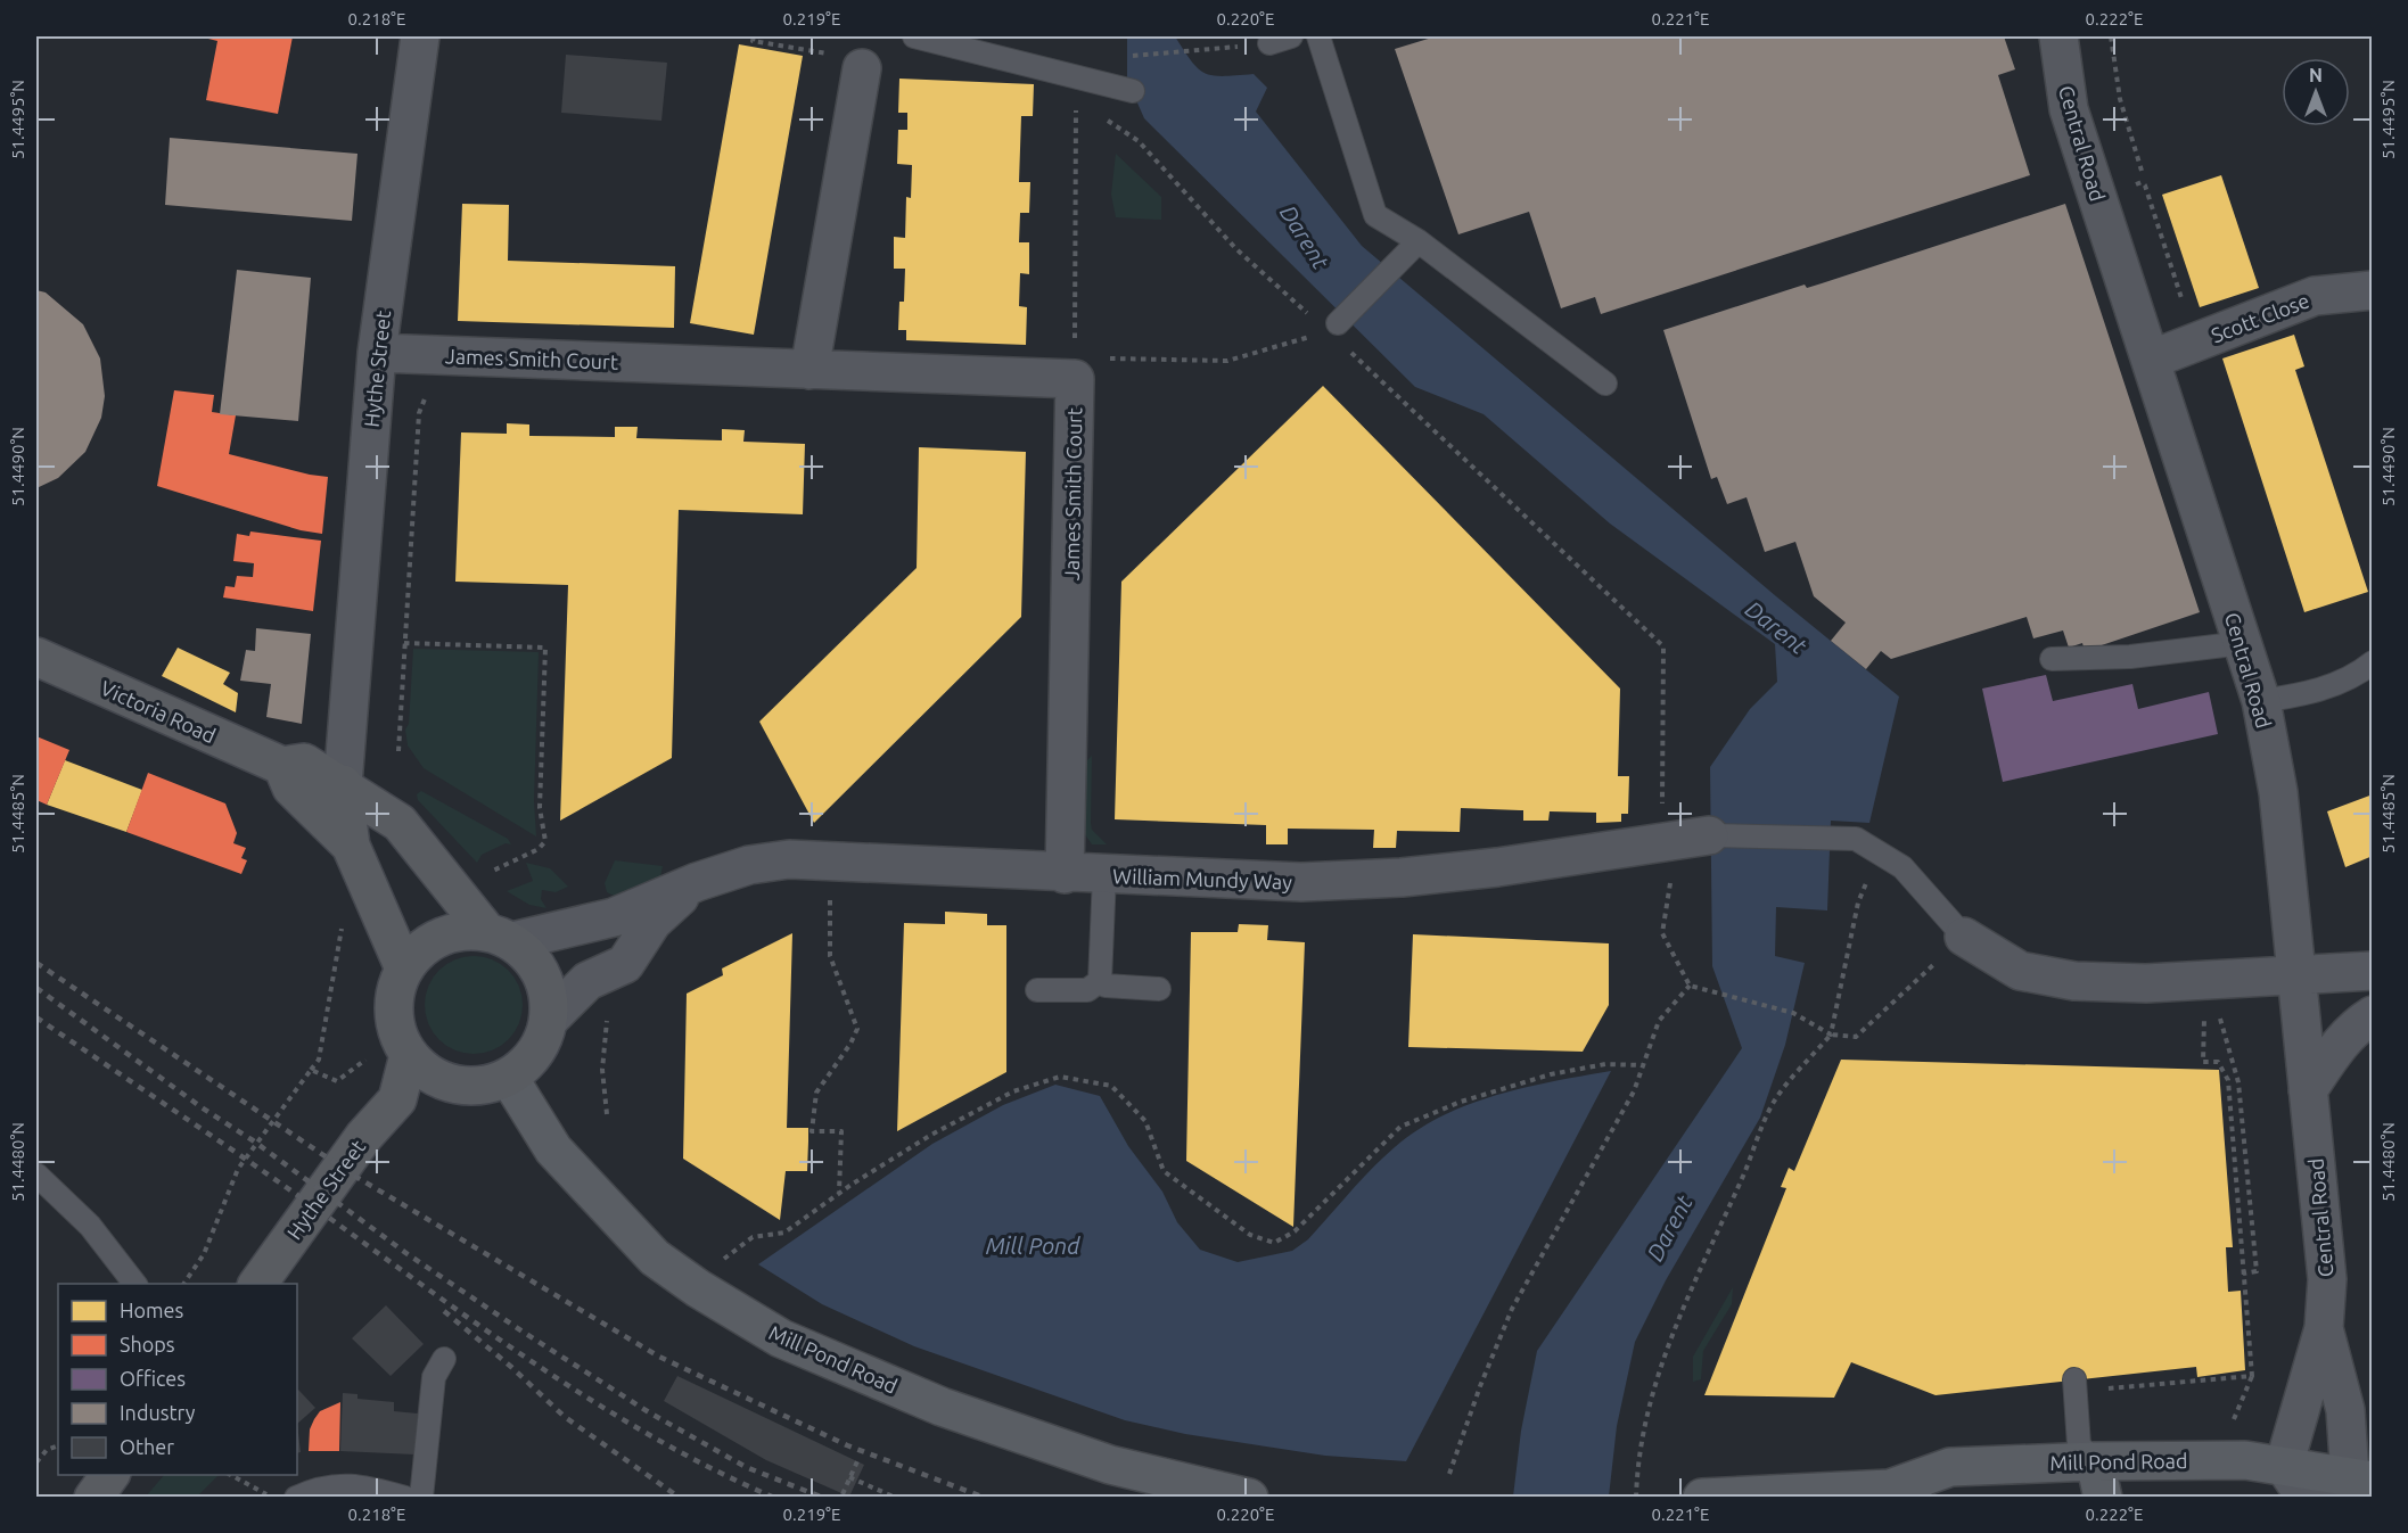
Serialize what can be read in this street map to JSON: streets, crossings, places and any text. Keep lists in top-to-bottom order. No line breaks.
{"streets":{"main road":["Hythe Street","Victoria Road"],"street":["Central Road","Scott Close","James Smith Court","William Mundy Way","Mill Pond Road"]},"crossings":[["Central Road","Scott Close"],["Central Road","Mill Pond Road"],["James Smith Court","Hythe Street"],["James Smith Court","William Mundy Way"],["Hythe Street","Victoria Road"],["Hythe Street","William Mundy Way"],["Hythe Street","Mill Pond Road"],["Victoria Road","William Mundy Way"],["Victoria Road","Mill Pond Road"],["William Mundy Way","Mill Pond Road"]],"water":["Darent","Mill Pond"],"legend":["Homes","Shops","Offices","Industry","Other"],"north":"top","coordinates":["0.218°E","0.219°E","0.220°E","0.221°E","0.222°E","51.4495°N","51.4490°N","51.4485°N","51.4480°N"]}
